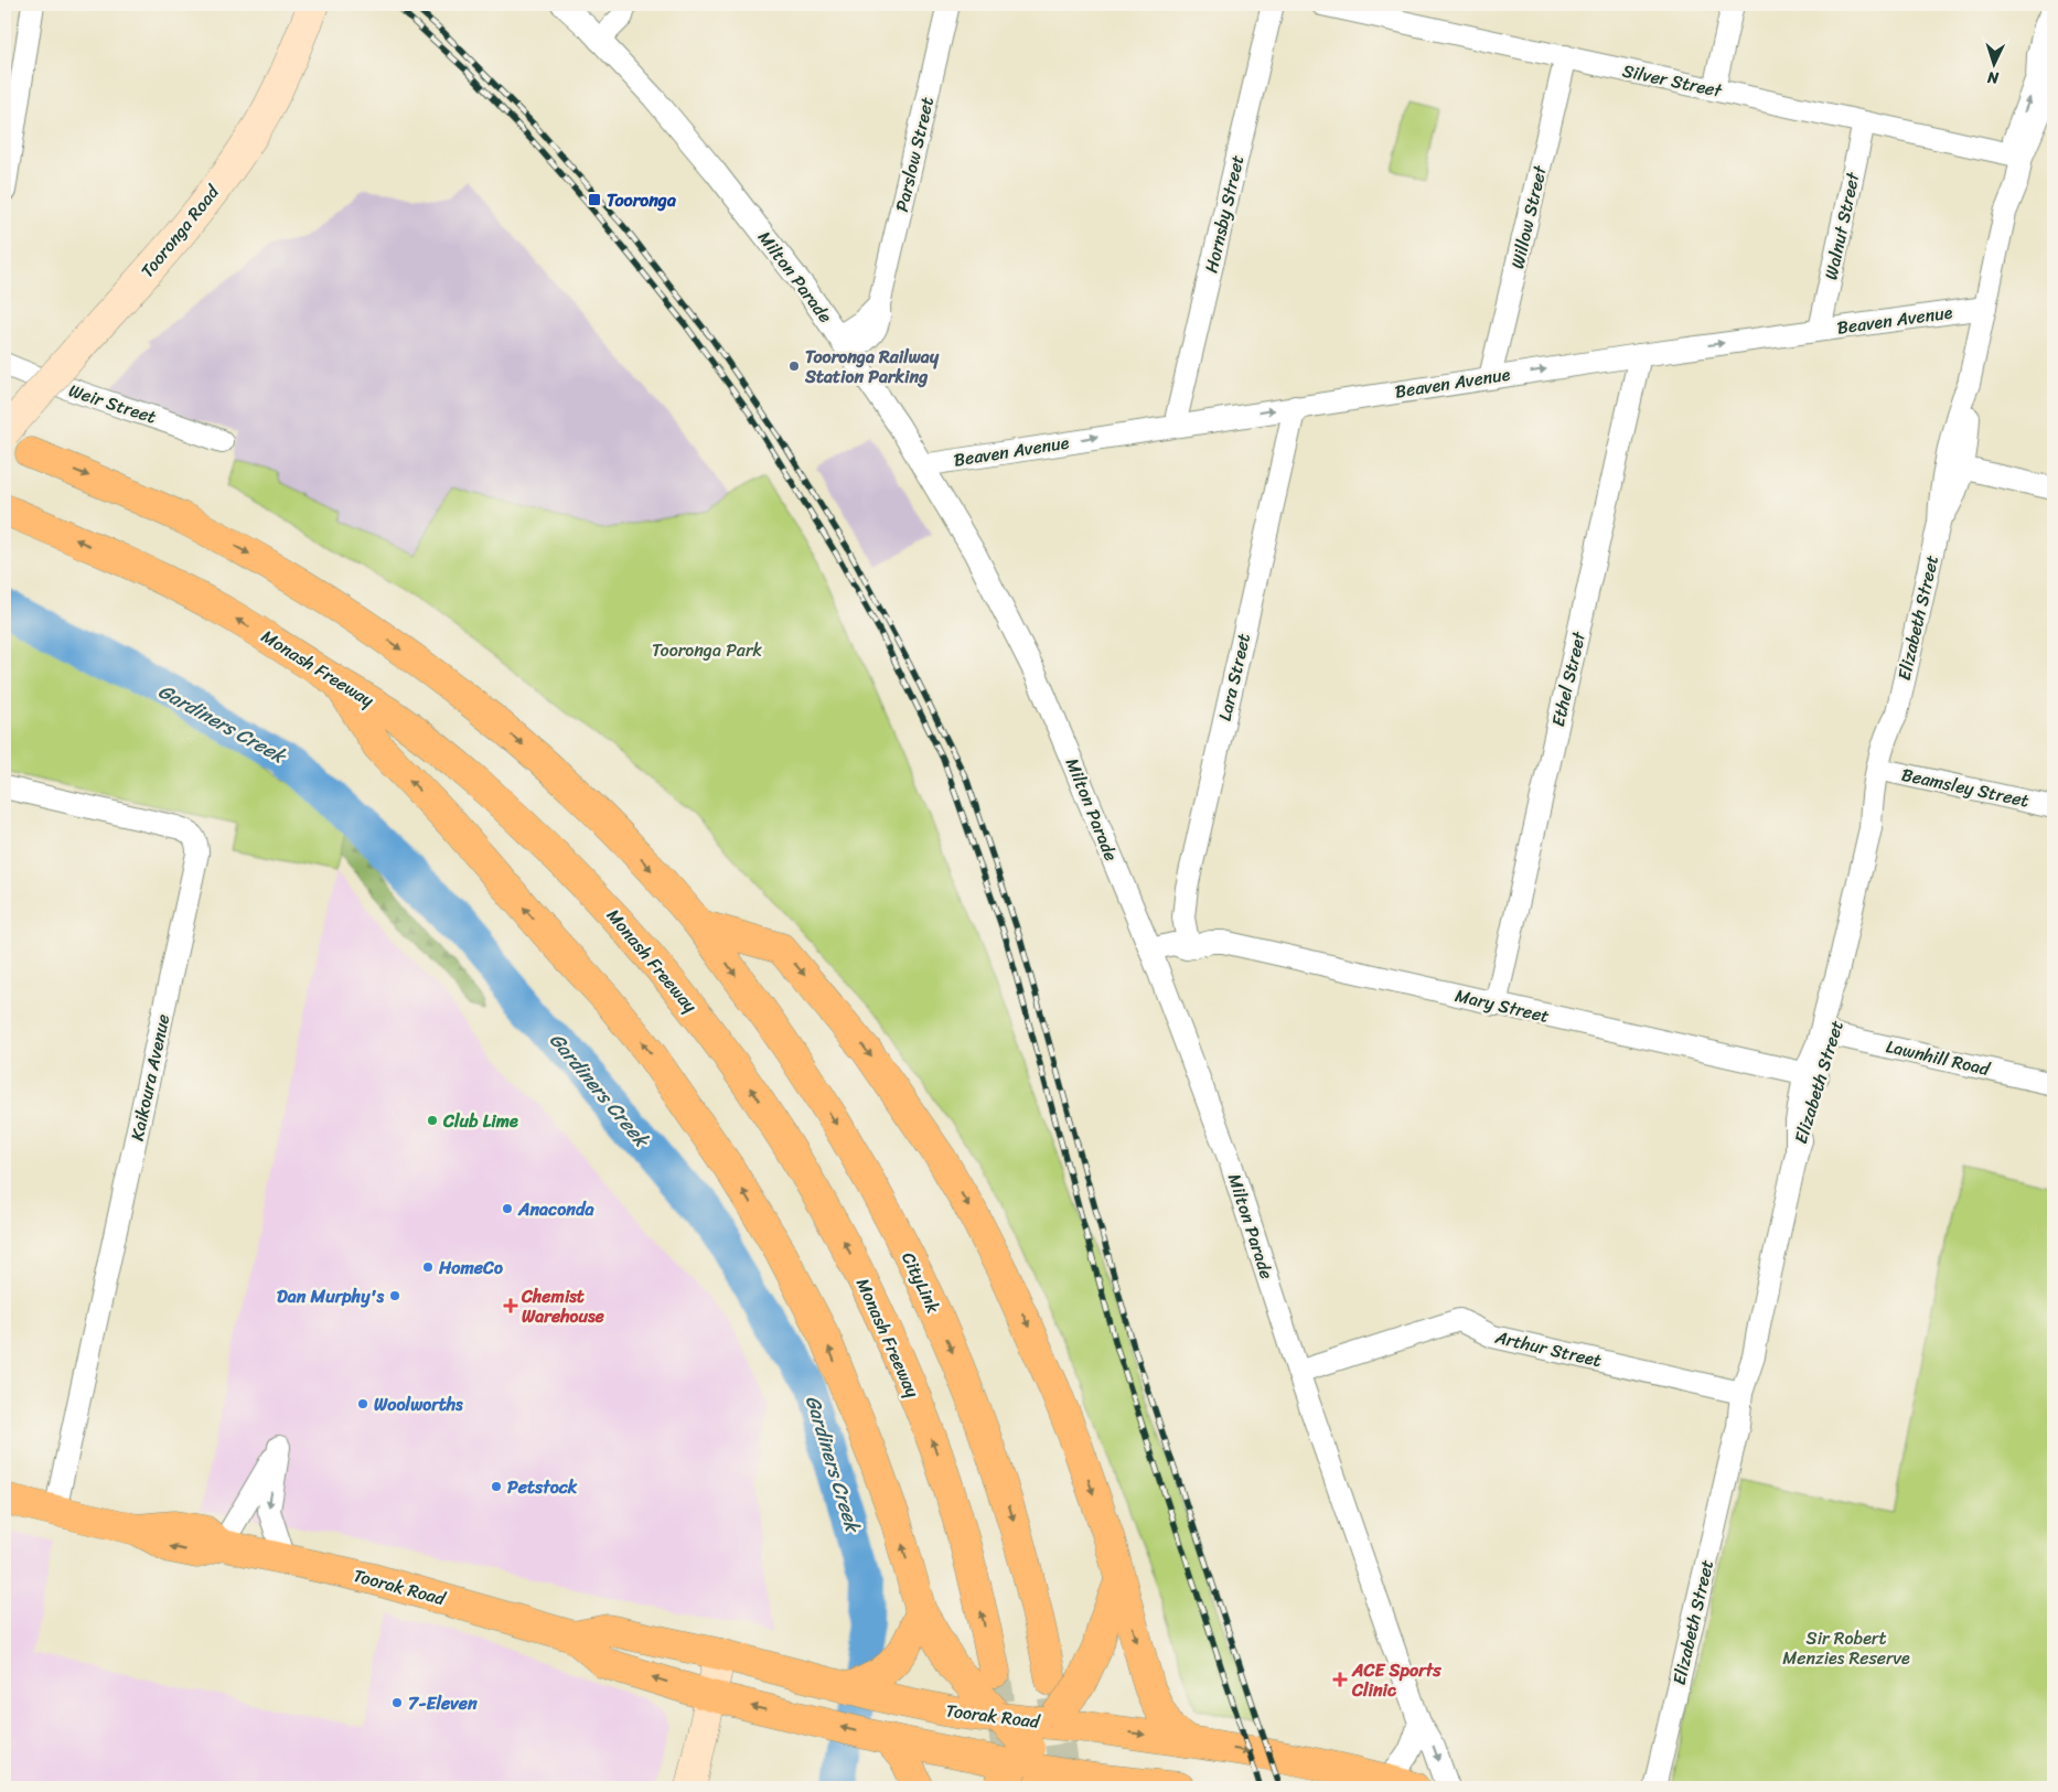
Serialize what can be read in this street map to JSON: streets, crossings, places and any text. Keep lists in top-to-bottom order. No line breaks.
{"streets":{"main road":["Tooronga Road","Monash Freeway","CityLink","Toorak Road"],"street":["Silver Street","Parslow Street","Hornsby Street","Willow Street","Walnut Street","Milton Parade","Beaven Avenue","Weir Street","Elizabeth Street","Lara Street","Ethel Street","Beamsley Street","Mary Street","Lawnhill Road","Kaikoura Avenue","Arthur Street"]},"crossings":[["Silver Street","Willow Street"],["Silver Street","Walnut Street"],["Silver Street","Elizabeth Street"],["Parslow Street","Milton Parade"],["Hornsby Street","Beaven Avenue"],["Willow Street","Beaven Avenue"],["Walnut Street","Beaven Avenue"],["Milton Parade","Beaven Avenue"],["Milton Parade","Mary Street"],["Milton Parade","Arthur Street"],["Beaven Avenue","Elizabeth Street"],["Beaven Avenue","Lara Street"],["Beaven Avenue","Ethel Street"],["Elizabeth Street","Beamsley Street"],["Elizabeth Street","Mary Street"],["Elizabeth Street","Lawnhill Road"],["Elizabeth Street","Arthur Street"],["Lara Street","Mary Street"],["Ethel Street","Mary Street"],["Kaikoura Avenue","Toorak Road"]],"one_way":["Beaven Avenue"],"water":["Gardiners Creek"],"parks":["Tooronga Park","Sir Robert Menzies Reserve"],"places":{"transit":["Tooronga"],"other":["Tooronga Railway Station Parking","Club Lime","Anaconda","HomeCo","Dan Murphy's","Woolworths","Petstock","7-Eleven"],"health":["Chemist Warehouse","ACE Sports Clinic"]},"north":"bottom"}
